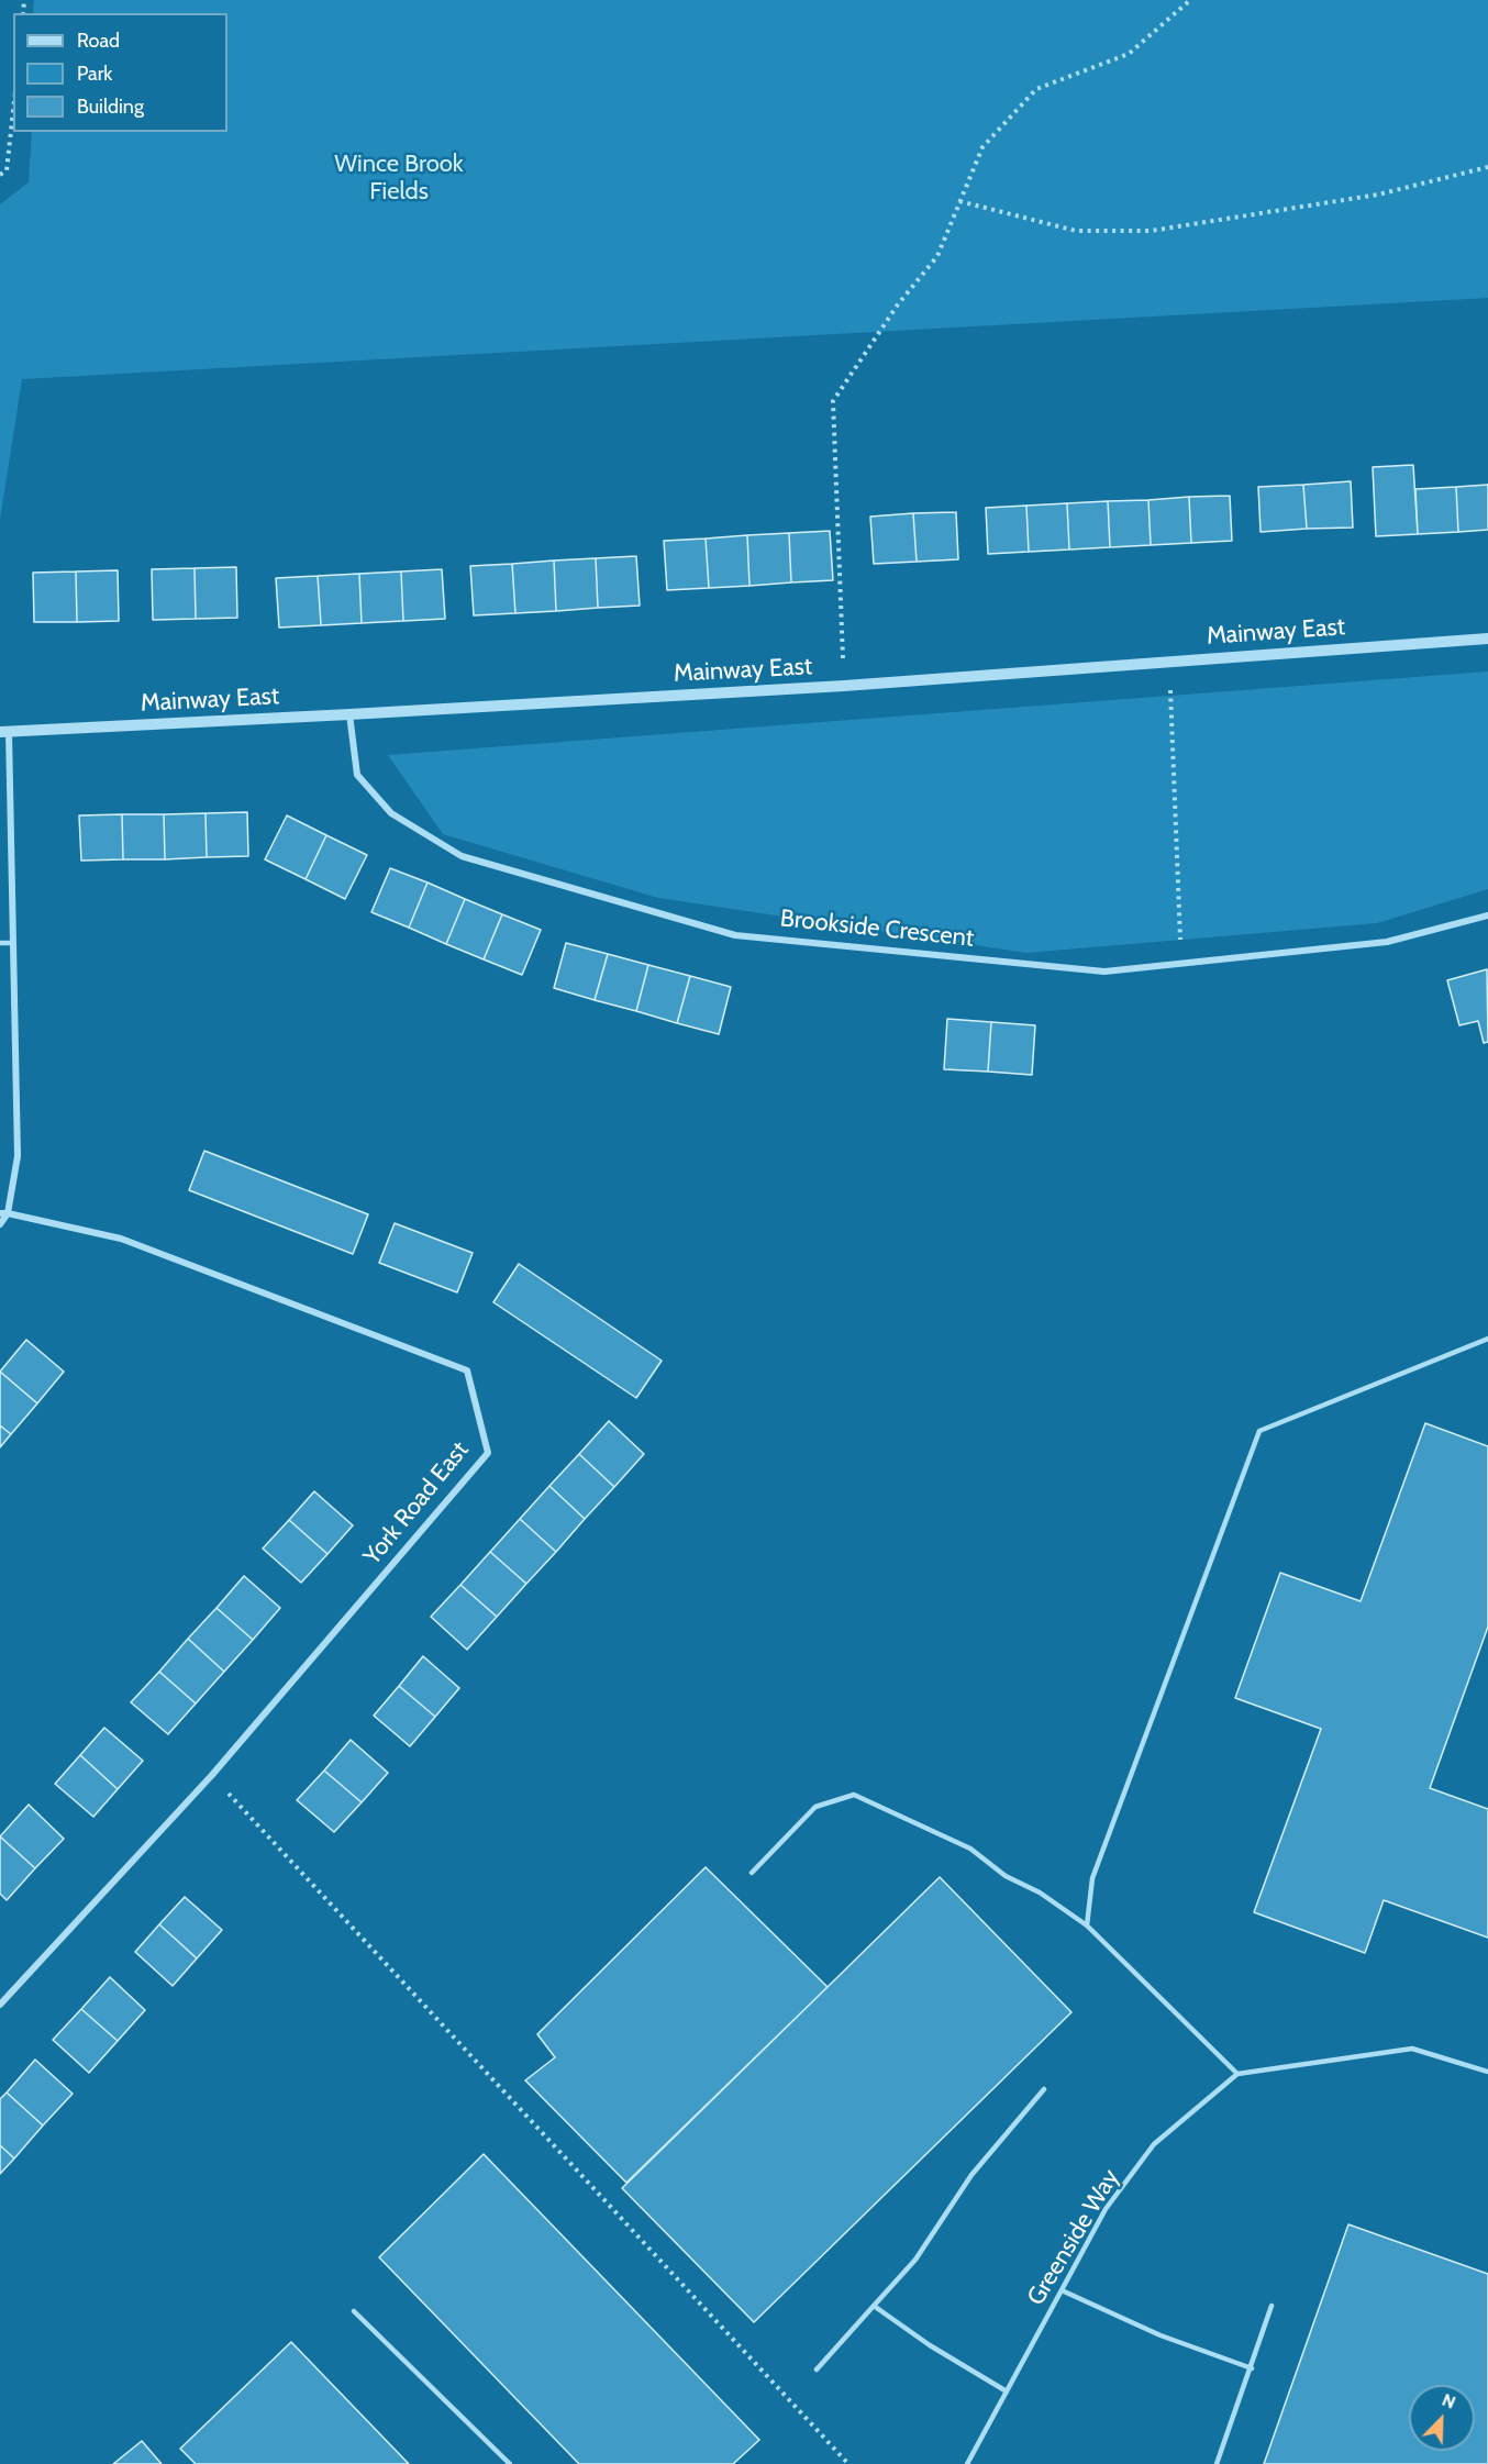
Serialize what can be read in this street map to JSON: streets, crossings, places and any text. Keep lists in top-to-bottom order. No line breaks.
{"streets":{"street":["Mainway East","Brookside Crescent","York Road East"],"lane":["Greenside Way"]},"crossings":[["Mainway East","Brookside Crescent"]],"parks":["Wince Brook Fields"],"legend":["Road","Park","Building"],"north":"top right"}
